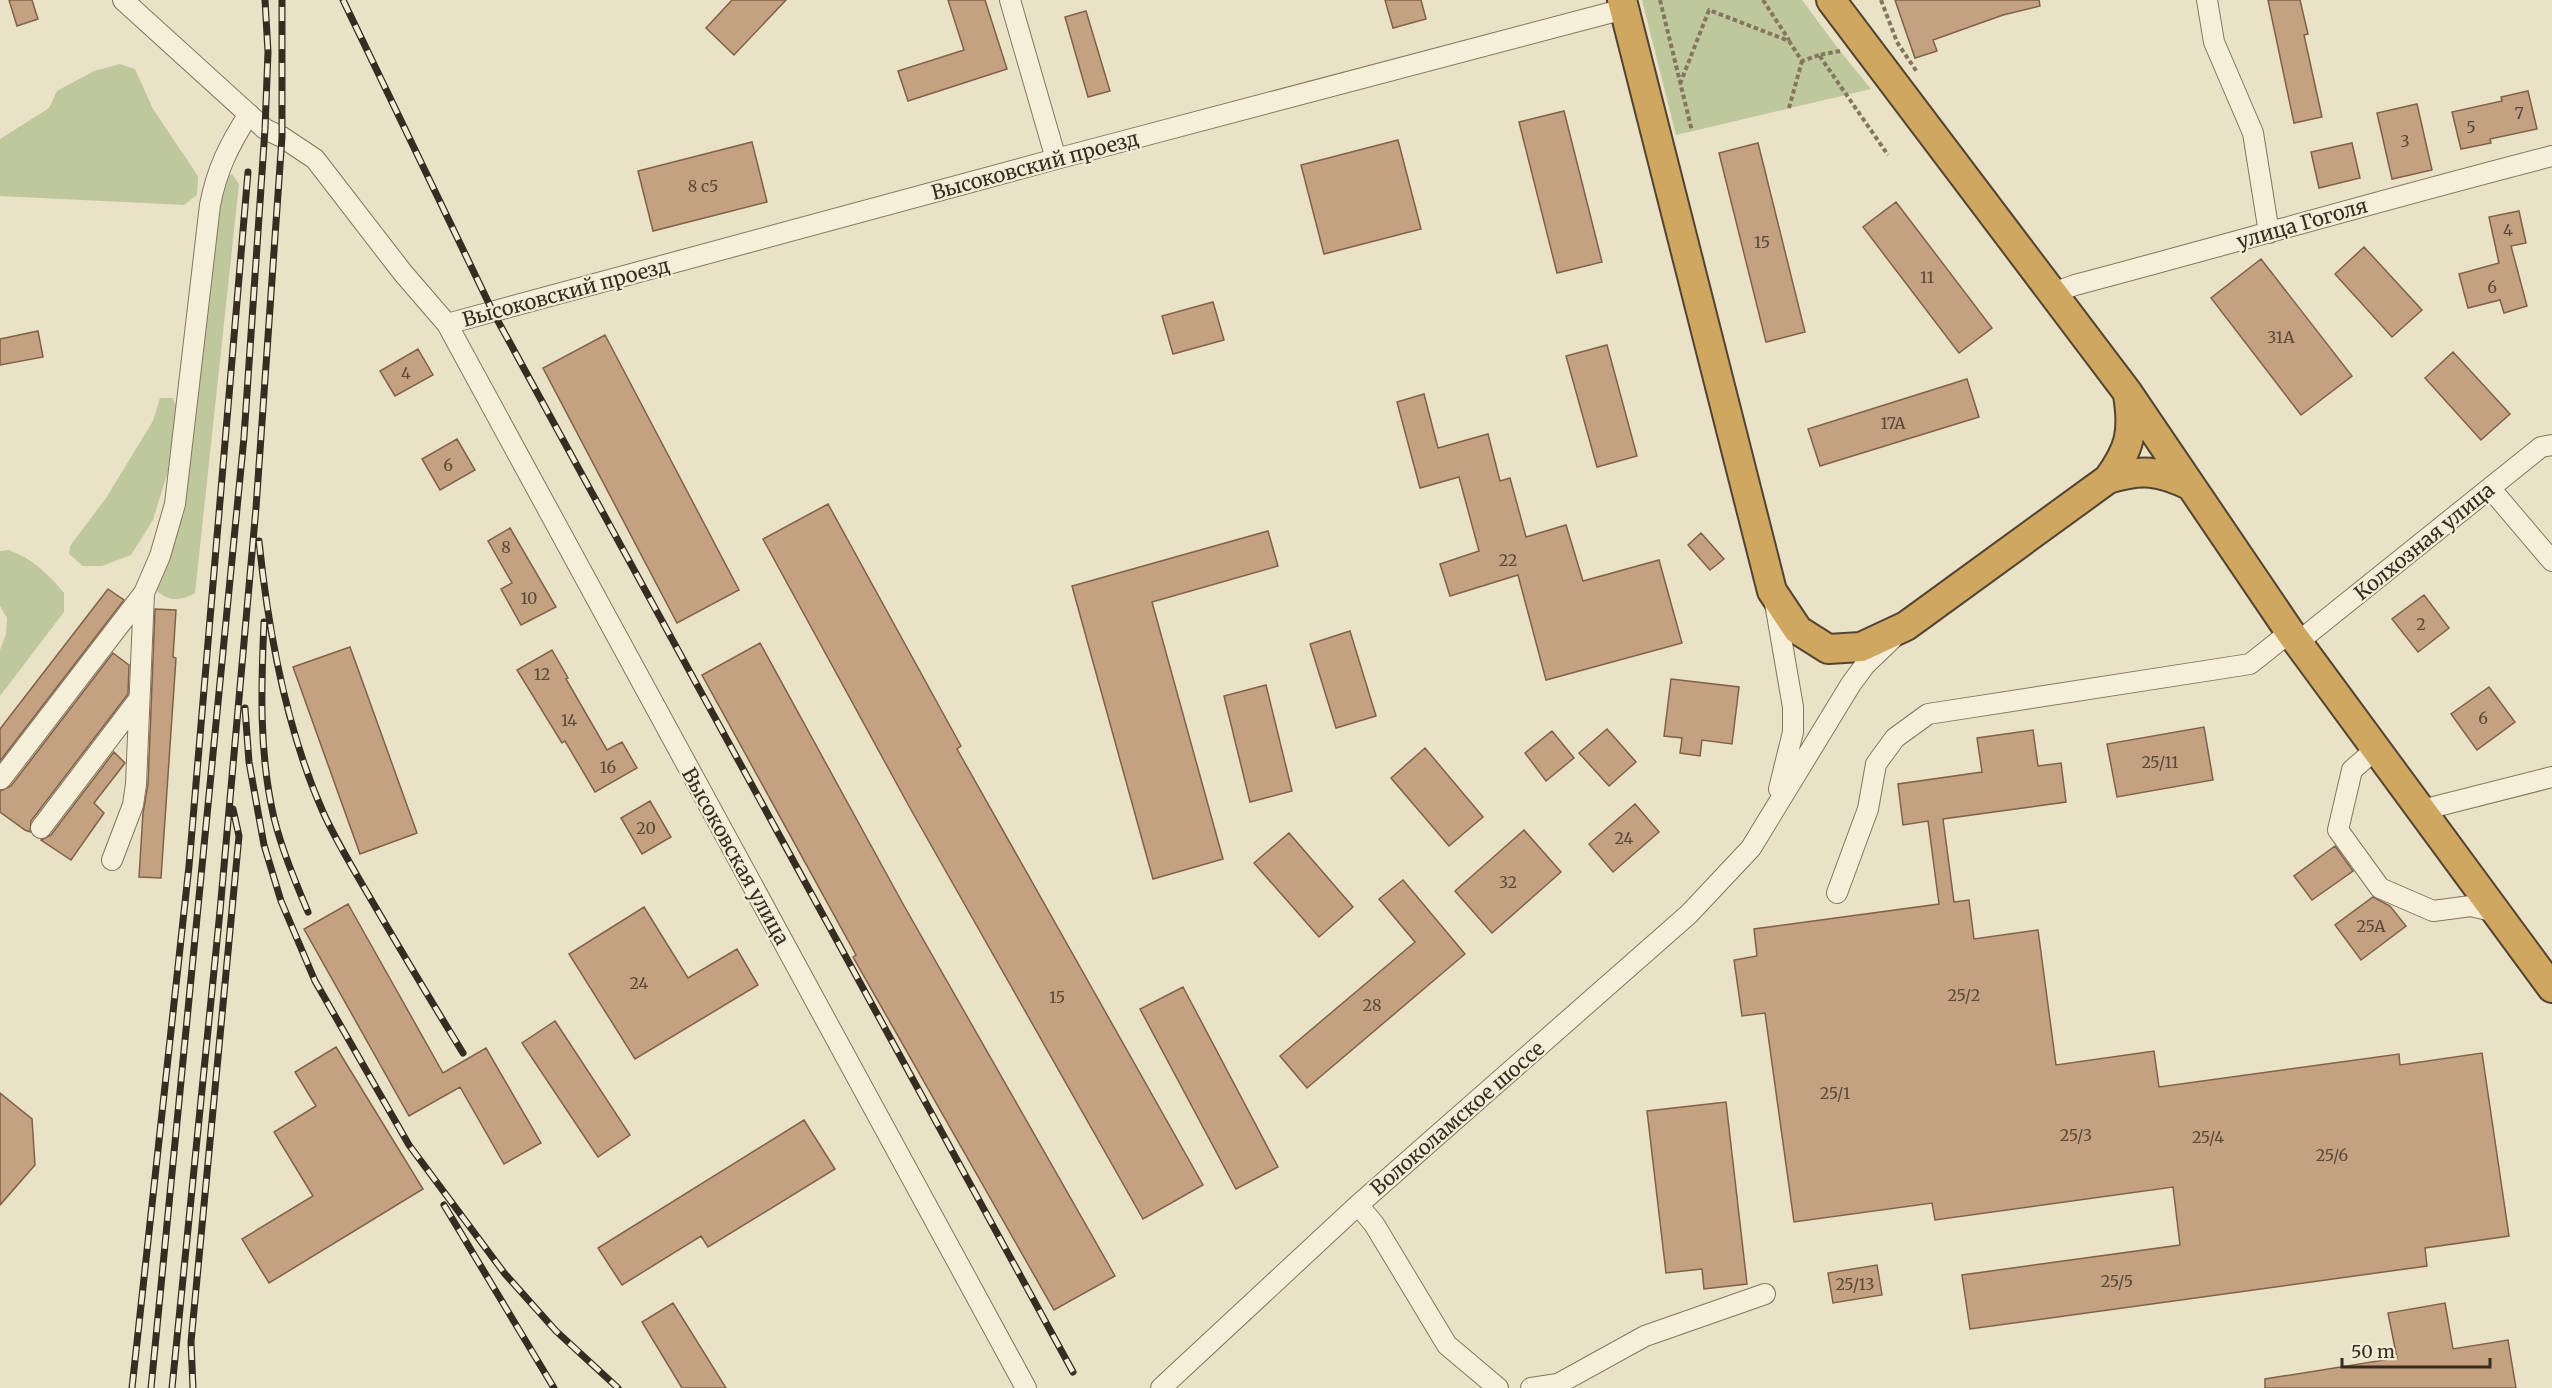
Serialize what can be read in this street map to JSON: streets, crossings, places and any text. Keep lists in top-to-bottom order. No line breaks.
{"streets":{"street":["Высоковский проезд","улица Гоголя","Колхозная улица","Высоковская улица","Волоколамское шоссе"]},"crossings":[["Высоковский проезд","Высоковская улица"]],"house_numbers":["7","5","3","8 с5","4","15","11","6","31А","4","17А","6","8","22","10","2","12","6","14","25/11","16","20","24","32","25А","24","25/2","15","28","25/1","25/3","25/4","25/6","25/5","25/13"],"scale_bar":"50 m"}
